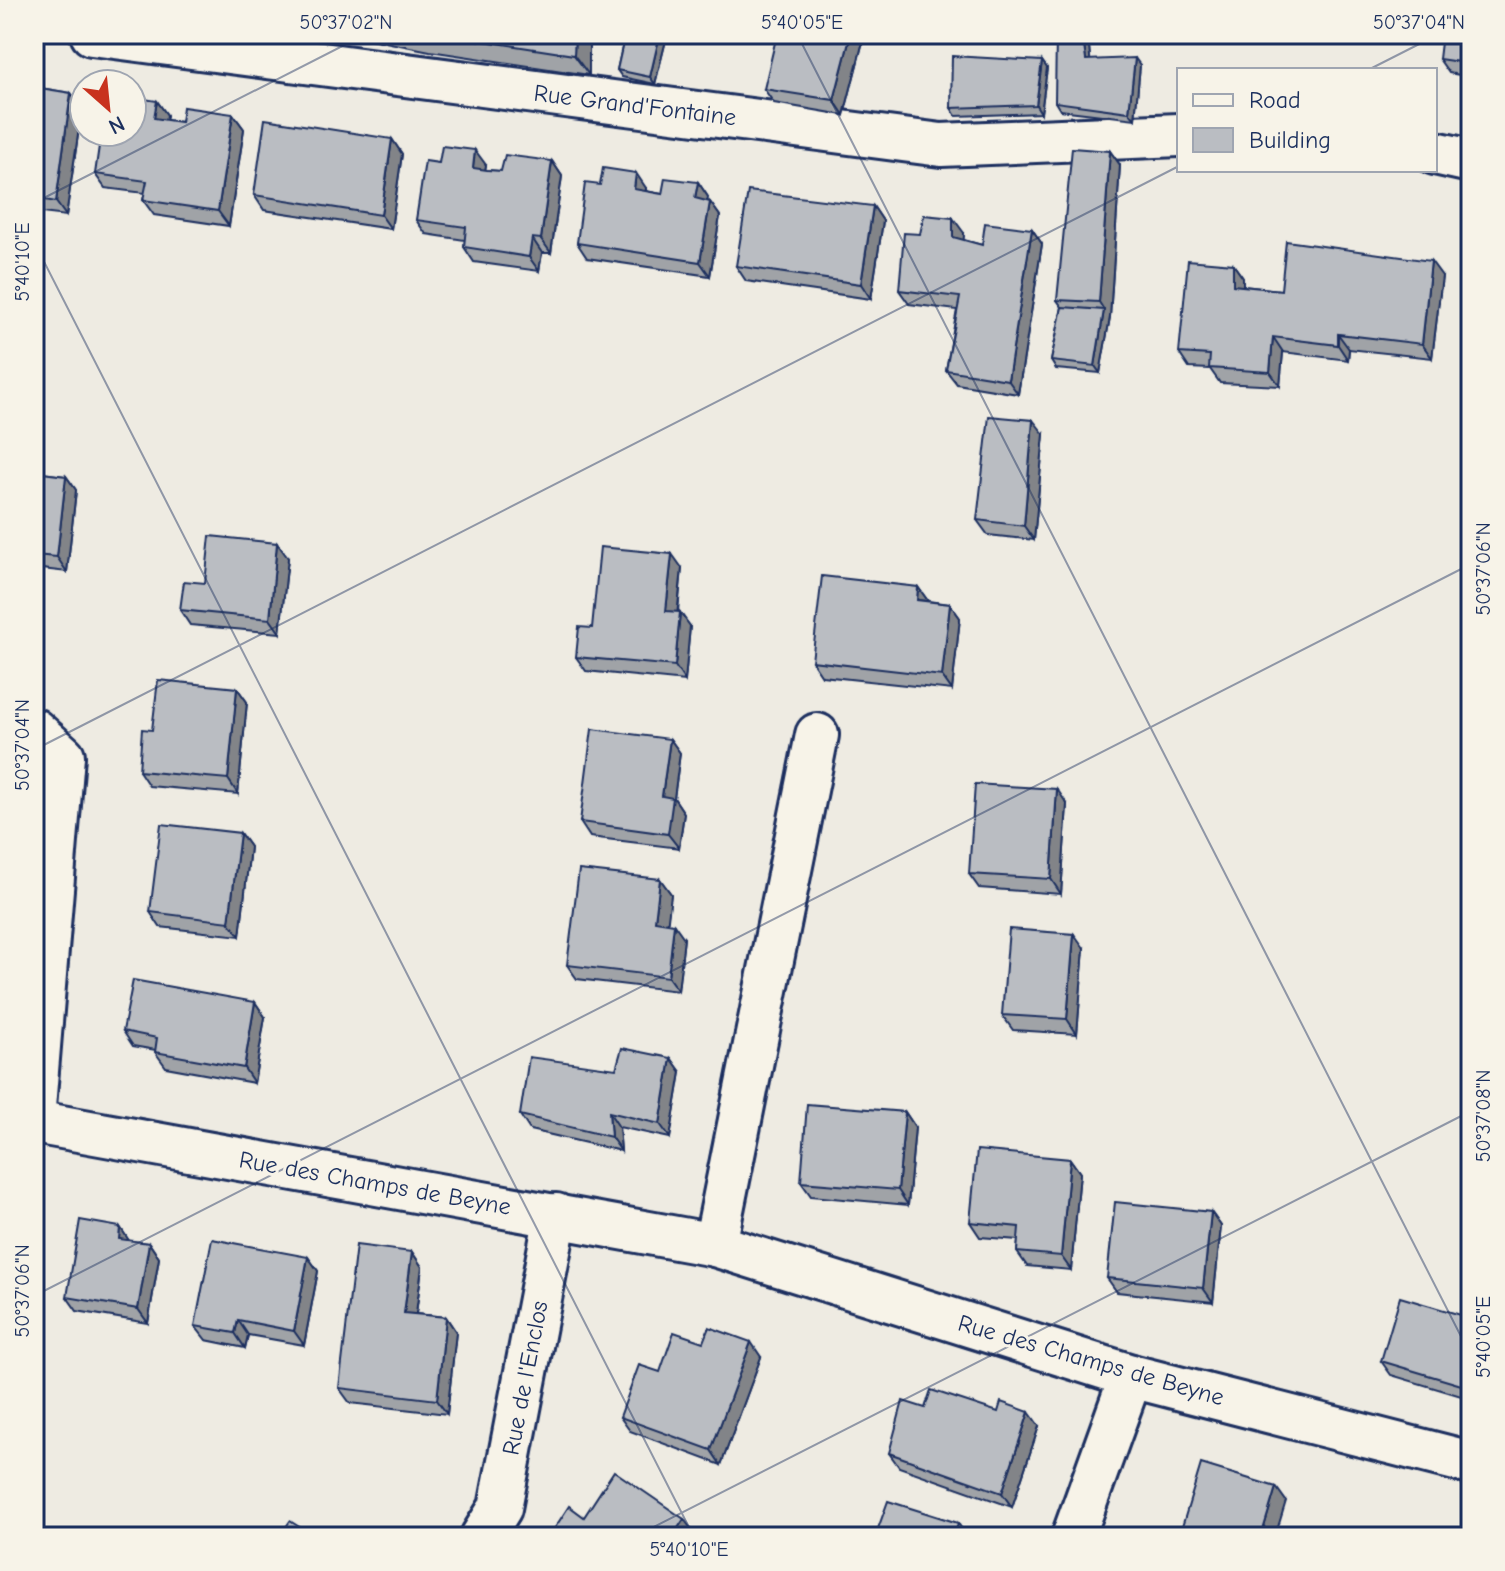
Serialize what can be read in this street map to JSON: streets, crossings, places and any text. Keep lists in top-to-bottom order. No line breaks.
{"streets":{"street":["Rue Grand'Fontaine","Rue des Champs de Beyne","Rue de l'Enclos"]},"crossings":[["Rue des Champs de Beyne","Rue de l'Enclos"]],"legend":["Road","Building"],"north":"bottom right","coordinates":["50°37'02\"N","5°40'05\"E","50°37'04\"N","5°40'10\"E","50°37'06\"N","50°37'08\"N"]}
